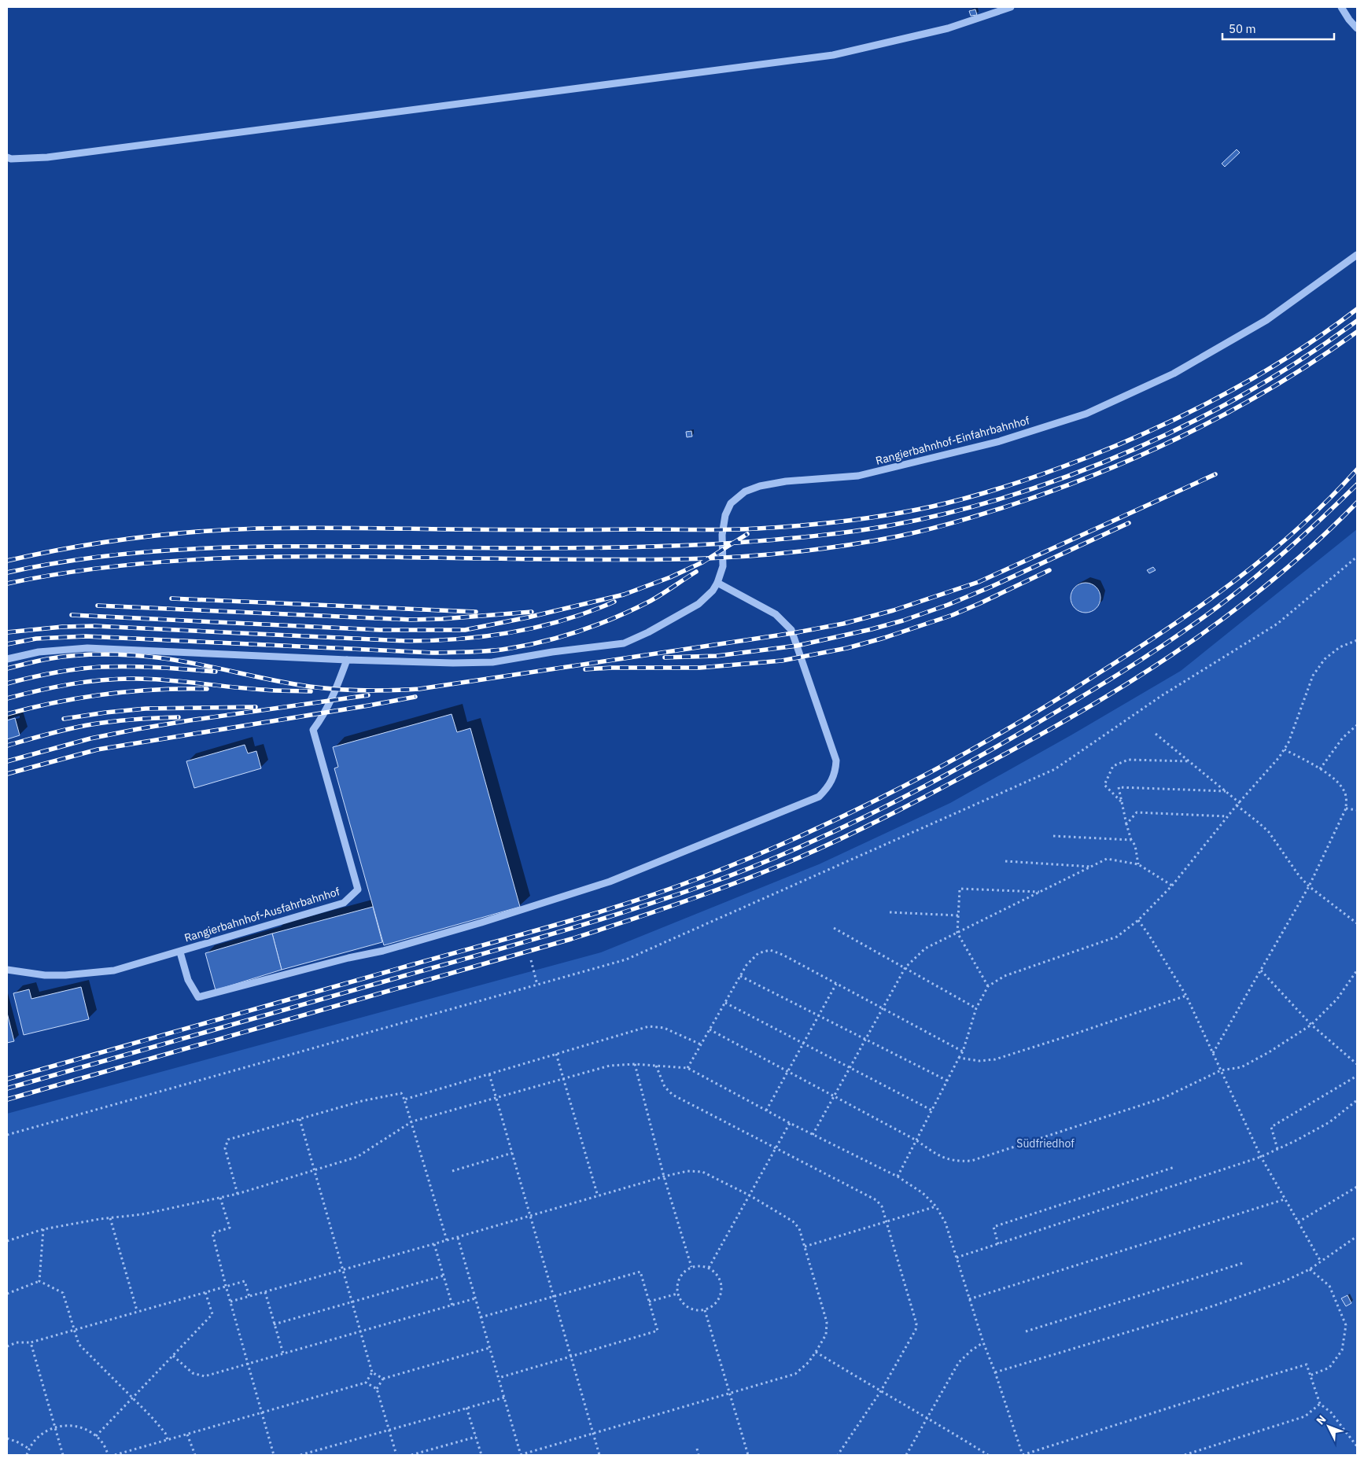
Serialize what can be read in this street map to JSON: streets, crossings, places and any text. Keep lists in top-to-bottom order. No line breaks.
{"streets":{"lane":["Rangierbahnhof-Einfahrbahnhof","Rangierbahnhof-Ausfahrbahnhof"]},"parks":["Südfriedhof"],"scale_bar":"50 m","north":"top left"}
